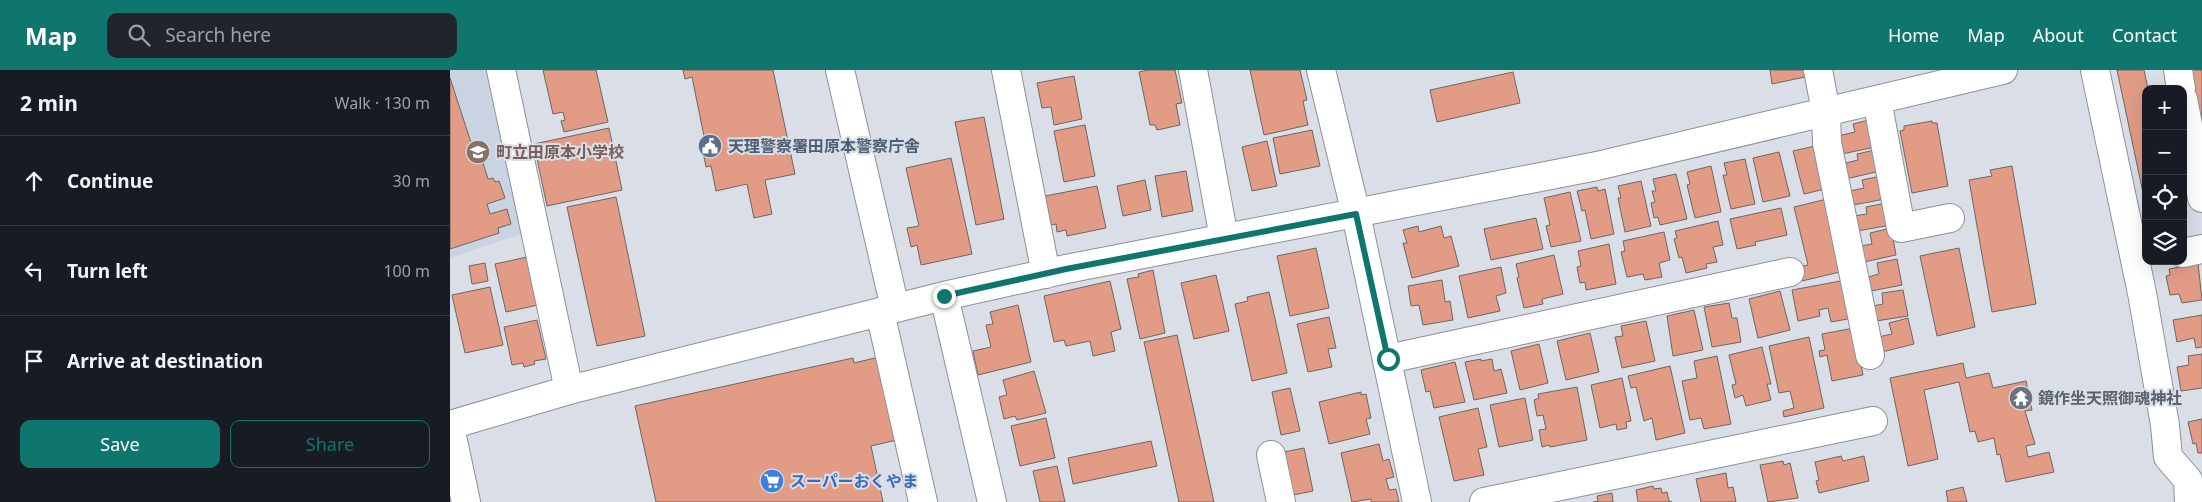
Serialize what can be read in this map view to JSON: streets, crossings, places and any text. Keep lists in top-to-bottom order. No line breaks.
{"places":{"public building":["天理警察署田原本警察庁舎"],"school or university":["町立田原本小学校"],"temple":["鏡作坐天照御魂神社"],"supermarket":["スーパーおくやま"]},"page":{"header":"Map","search":"Search here","nav":["Home","Map","About","Contact"],"heading":["2 min","Walk · 130 m"],"map_buttons":["+","−"],"list":[["Continue","30 m"],["Turn left","100 m"],"Arrive at destination"],"buttons":["Save","Share"]}}
